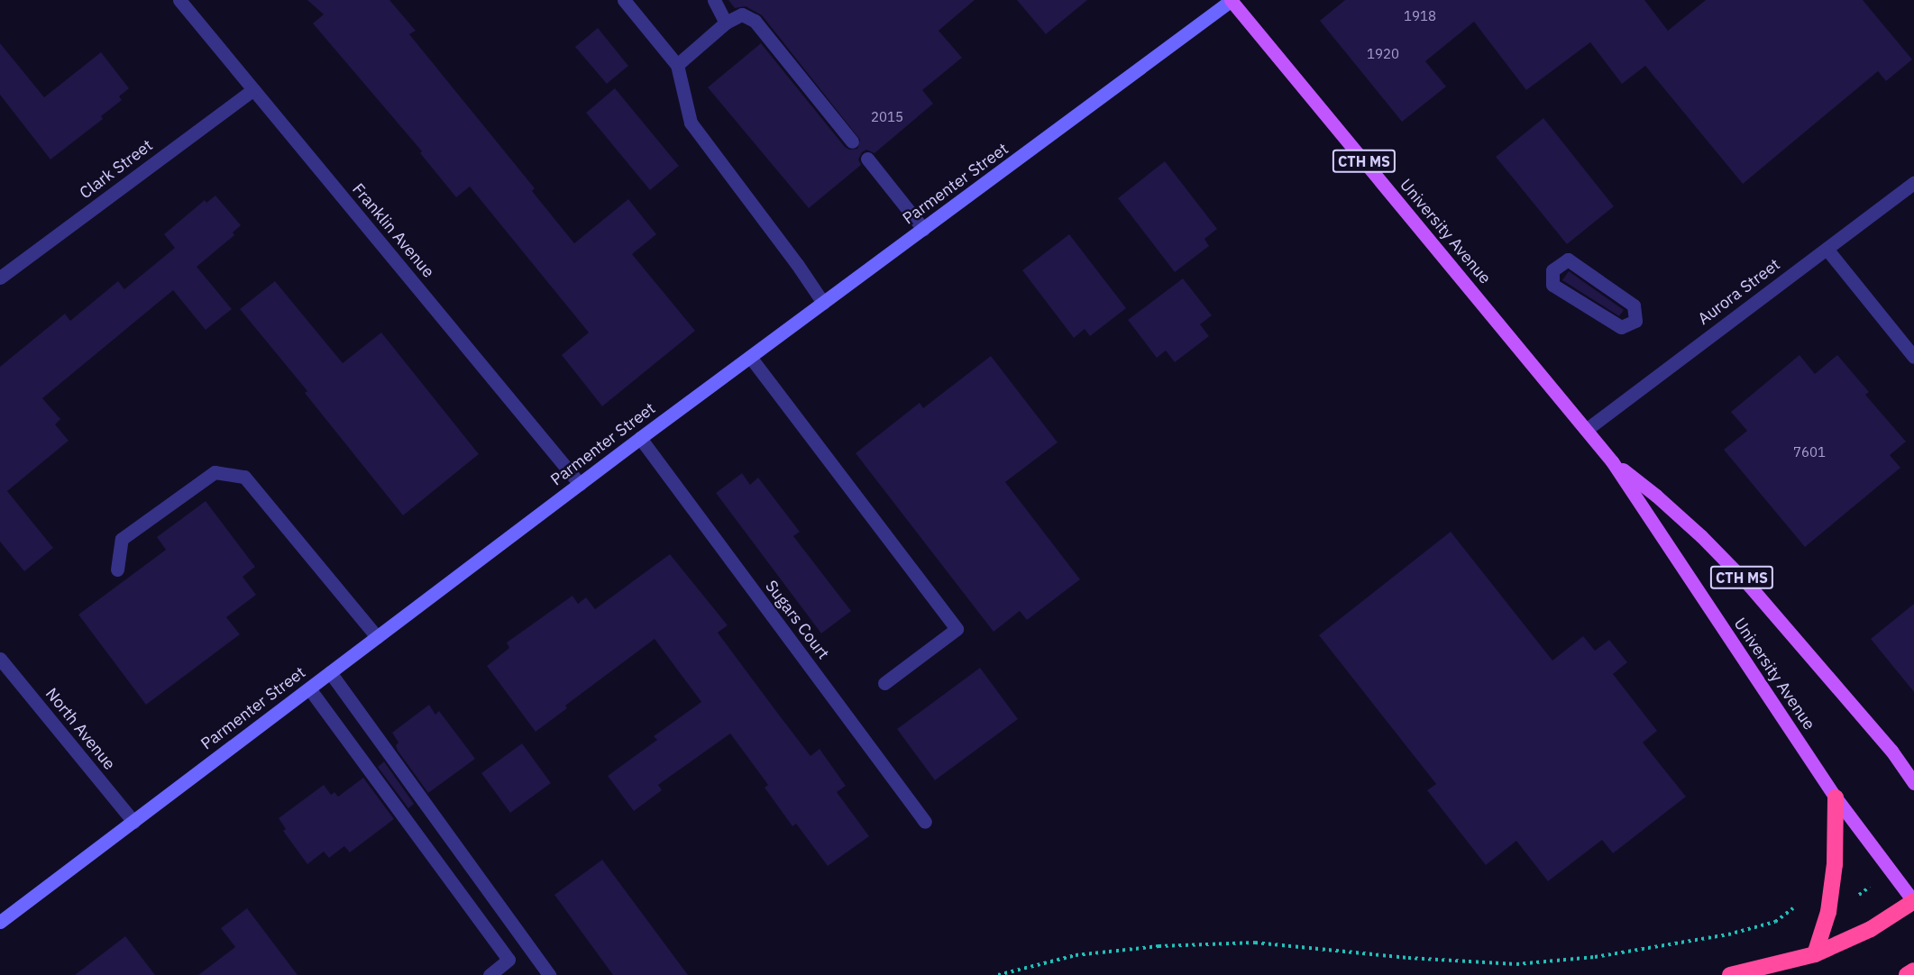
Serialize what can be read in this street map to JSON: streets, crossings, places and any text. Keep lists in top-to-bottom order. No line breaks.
{"streets":{"main road":["CTH MS","University Avenue"],"street":["Clark Street","Parmenter Street","Franklin Avenue","Aurora Street","Sugars Court","North Avenue"]},"crossings":[["Clark Street","Franklin Avenue"],["Parmenter Street","Franklin Avenue"],["Parmenter Street","University Avenue"],["Parmenter Street","Sugars Court"],["Parmenter Street","North Avenue"],["University Avenue","Aurora Street"]],"house_numbers":["1918","1920","2015","7601"]}
